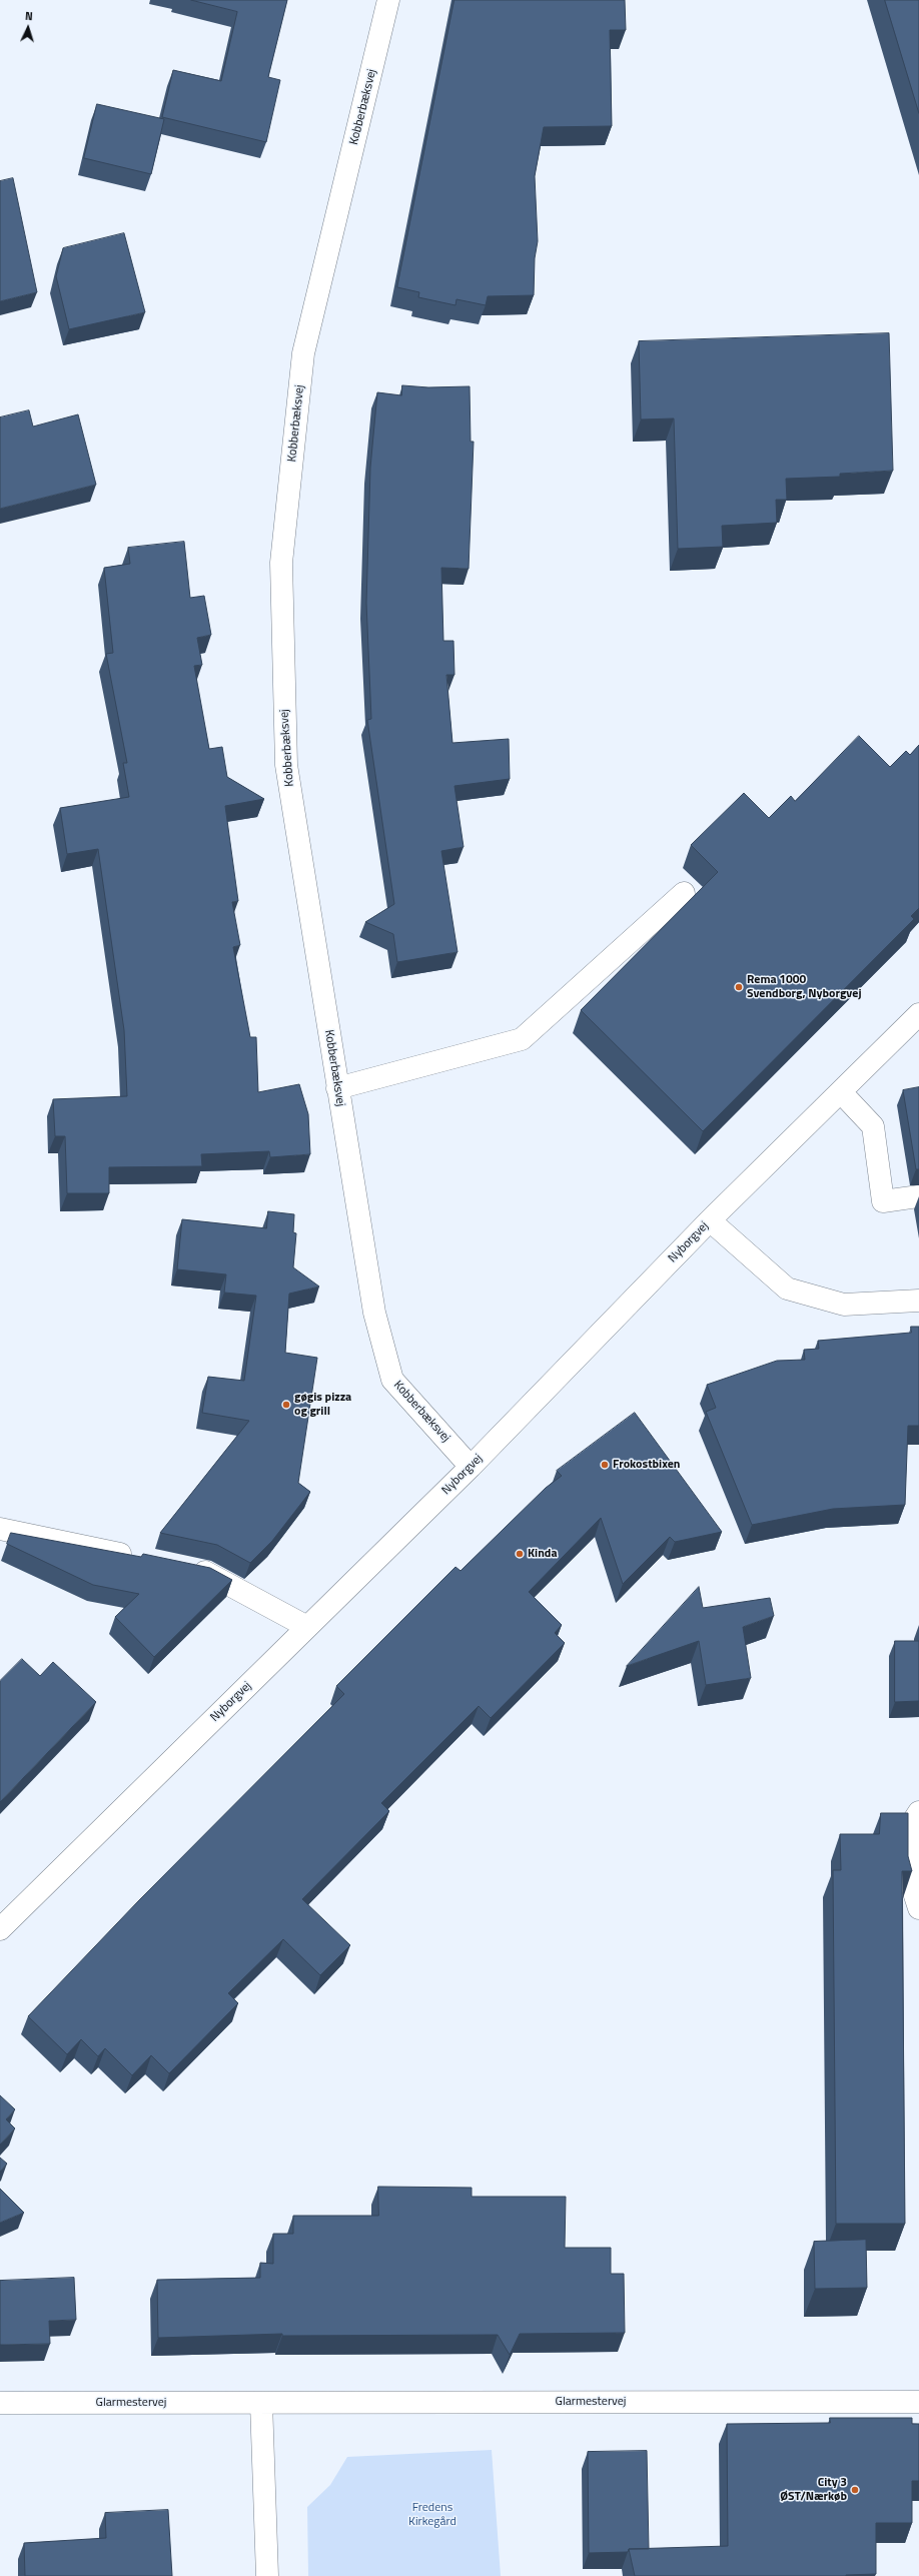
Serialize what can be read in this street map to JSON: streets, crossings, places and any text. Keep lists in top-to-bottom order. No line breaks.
{"streets":{"street":["Kobberbæksvej","Nyborgvej","Glarmestervej"]},"crossings":[["Kobberbæksvej","Nyborgvej"]],"parks":["Fredens Kirkegård"],"places":["Rema 1000 Svendborg, Nyborgvej","gøgis pizza og grill","Frokostbixen","Kinda","City 3 ØST/Nærkøb"],"north":"top"}
